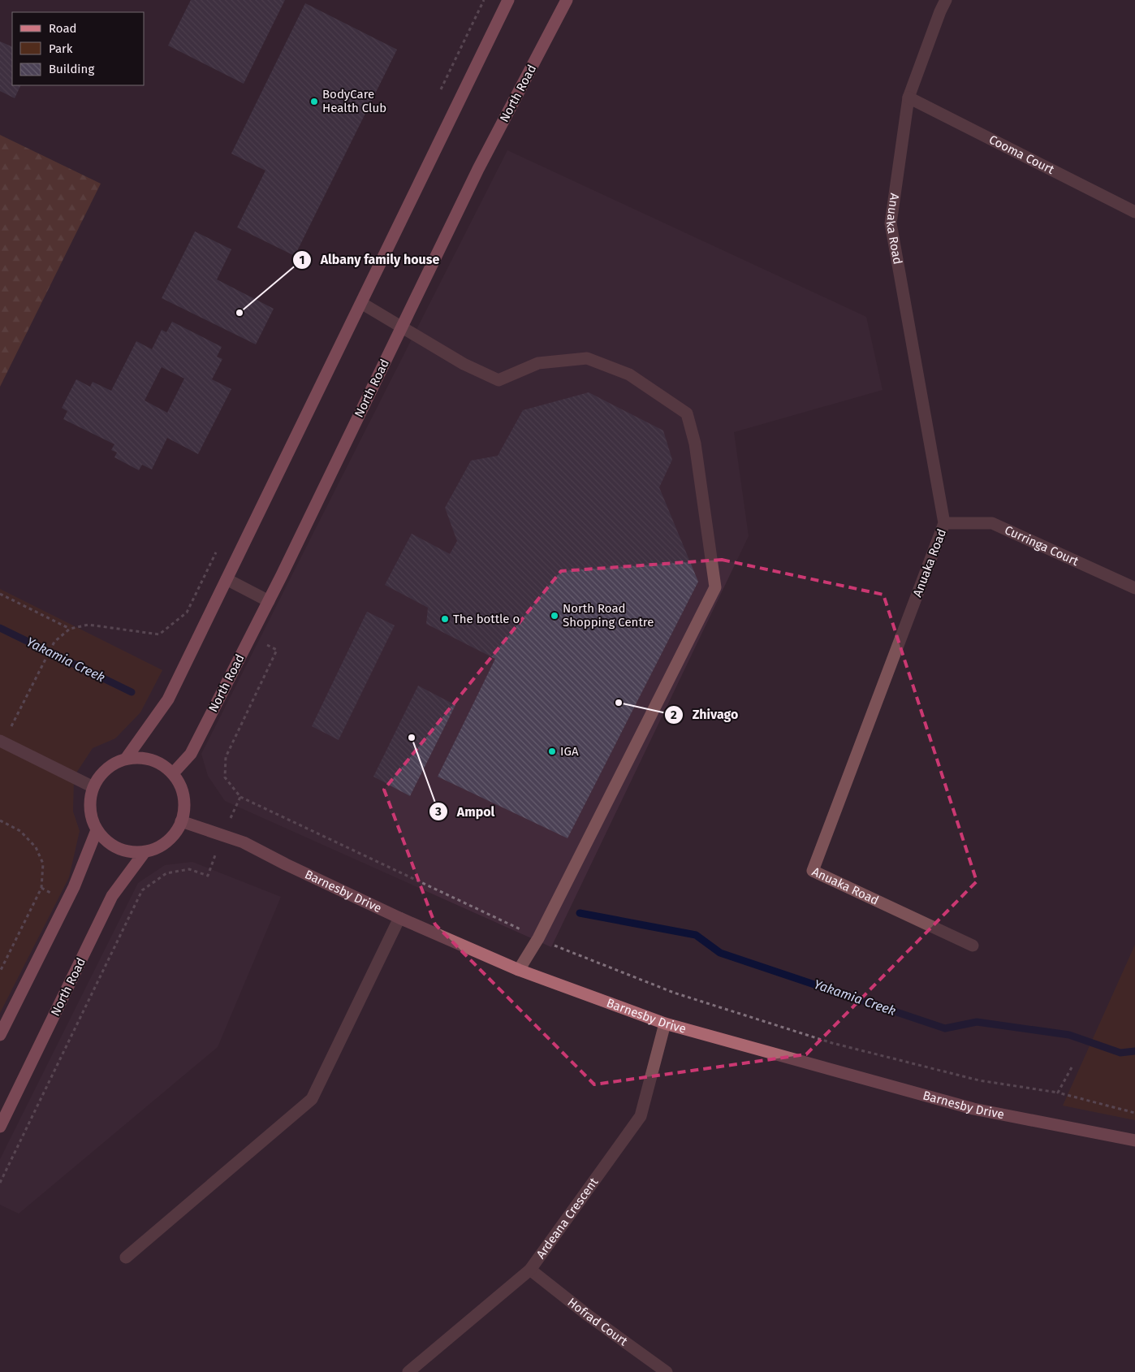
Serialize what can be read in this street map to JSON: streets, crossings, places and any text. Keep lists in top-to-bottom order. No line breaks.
{"streets":{"main road":["North Road"],"street":["Cooma Court","Anuaka Road","Curringa Court","Barnesby Drive","Ardeana Crescent","Hofrad Court"]},"crossings":[["North Road","Barnesby Drive"],["Cooma Court","Anuaka Road"],["Anuaka Road","Curringa Court"],["Barnesby Drive","Ardeana Crescent"],["Ardeana Crescent","Hofrad Court"]],"water":["Yakamia Creek"],"places":["BodyCare Health Club","Albany family house","North Road Shopping Centre","The bottle o","Zhivago","Ampol","IGA"],"legend":["Road","Park","Building"]}
